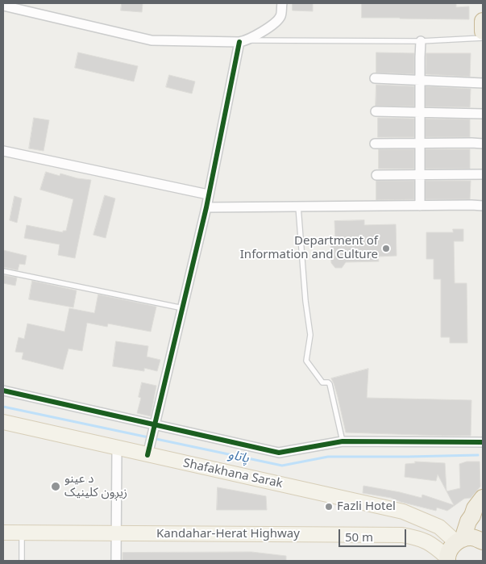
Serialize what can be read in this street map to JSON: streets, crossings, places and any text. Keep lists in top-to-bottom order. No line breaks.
{"streets":{"main road":["Shafakhana Sarak","Kandahar-Herat Highway"]},"water":["پاتاو"],"places":["Department of Information and Culture","د عینو زیږون کلینیک","Fazli Hotel"],"scale_bar":"50 m"}
